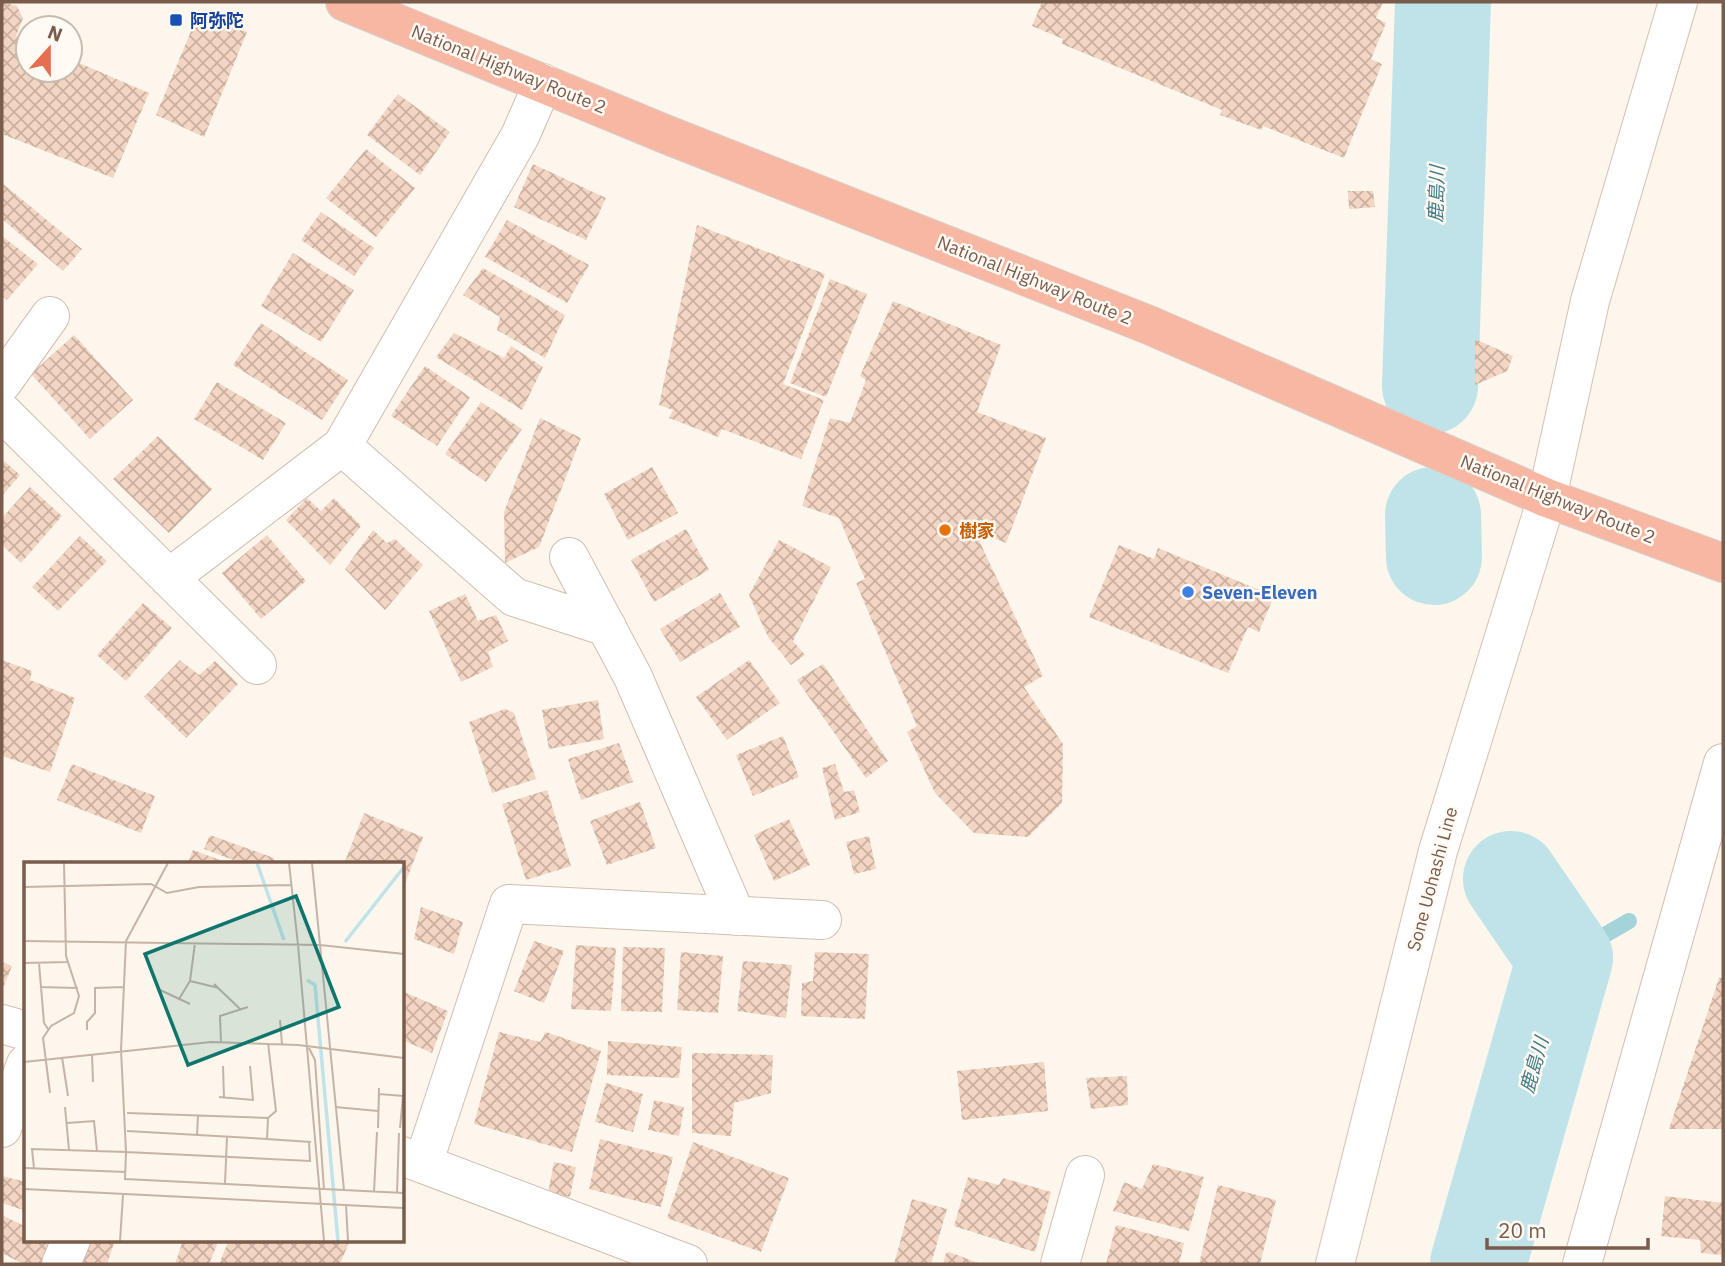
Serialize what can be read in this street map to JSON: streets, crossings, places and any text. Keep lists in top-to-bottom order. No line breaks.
{"streets":{"highway":["National Highway Route 2"],"street":["Sone Uohashi Line"]},"crossings":[["National Highway Route 2","Sone Uohashi Line"]],"water":["鹿島川"],"places":{"transit":["阿弥陀"],"other":["樹家","Seven-Eleven"]},"scale_bar":"20 m","north":"top"}
